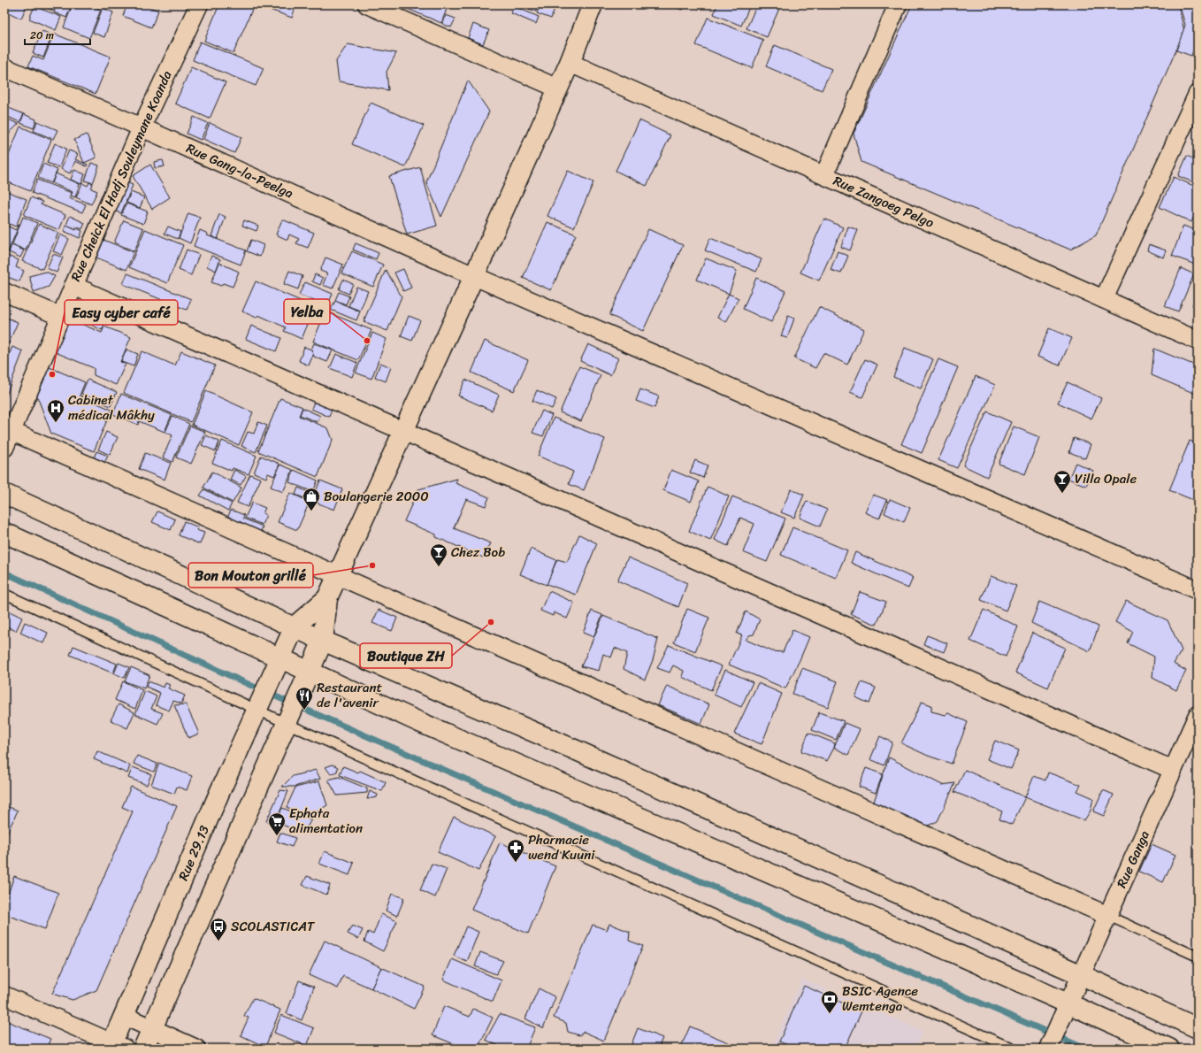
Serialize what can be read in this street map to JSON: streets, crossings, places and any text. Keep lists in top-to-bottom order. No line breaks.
{"streets":{"main road":["Rue 29.13"],"street":["Rue Gang-la-Peelga","Rue Cheick El Hadj Souleymane Koanda","Rue Zangoeg Pelgo","Rue Ganga"]},"crossings":[["Rue Gang-la-Peelga","Rue Cheick El Hadj Souleymane Koanda"]],"places":{"other":["Yelba","Easy cyber café","Bon Mouton grillé","Boutique ZH"],"hospital":["Cabinet médical Mâkhy"],"bar":["Villa Opale","Chez Bob"],"shop":["Boulangerie 2000"],"restaurant":["Restaurant de l'avenir"],"supermarket":["Ephata alimentation"],"pharmacy":["Pharmacie wend Kuuni"],"bus stop":["SCOLASTICAT"],"bank":["BSIC Agence Wemtenga"]},"scale_bar":"20 m"}
